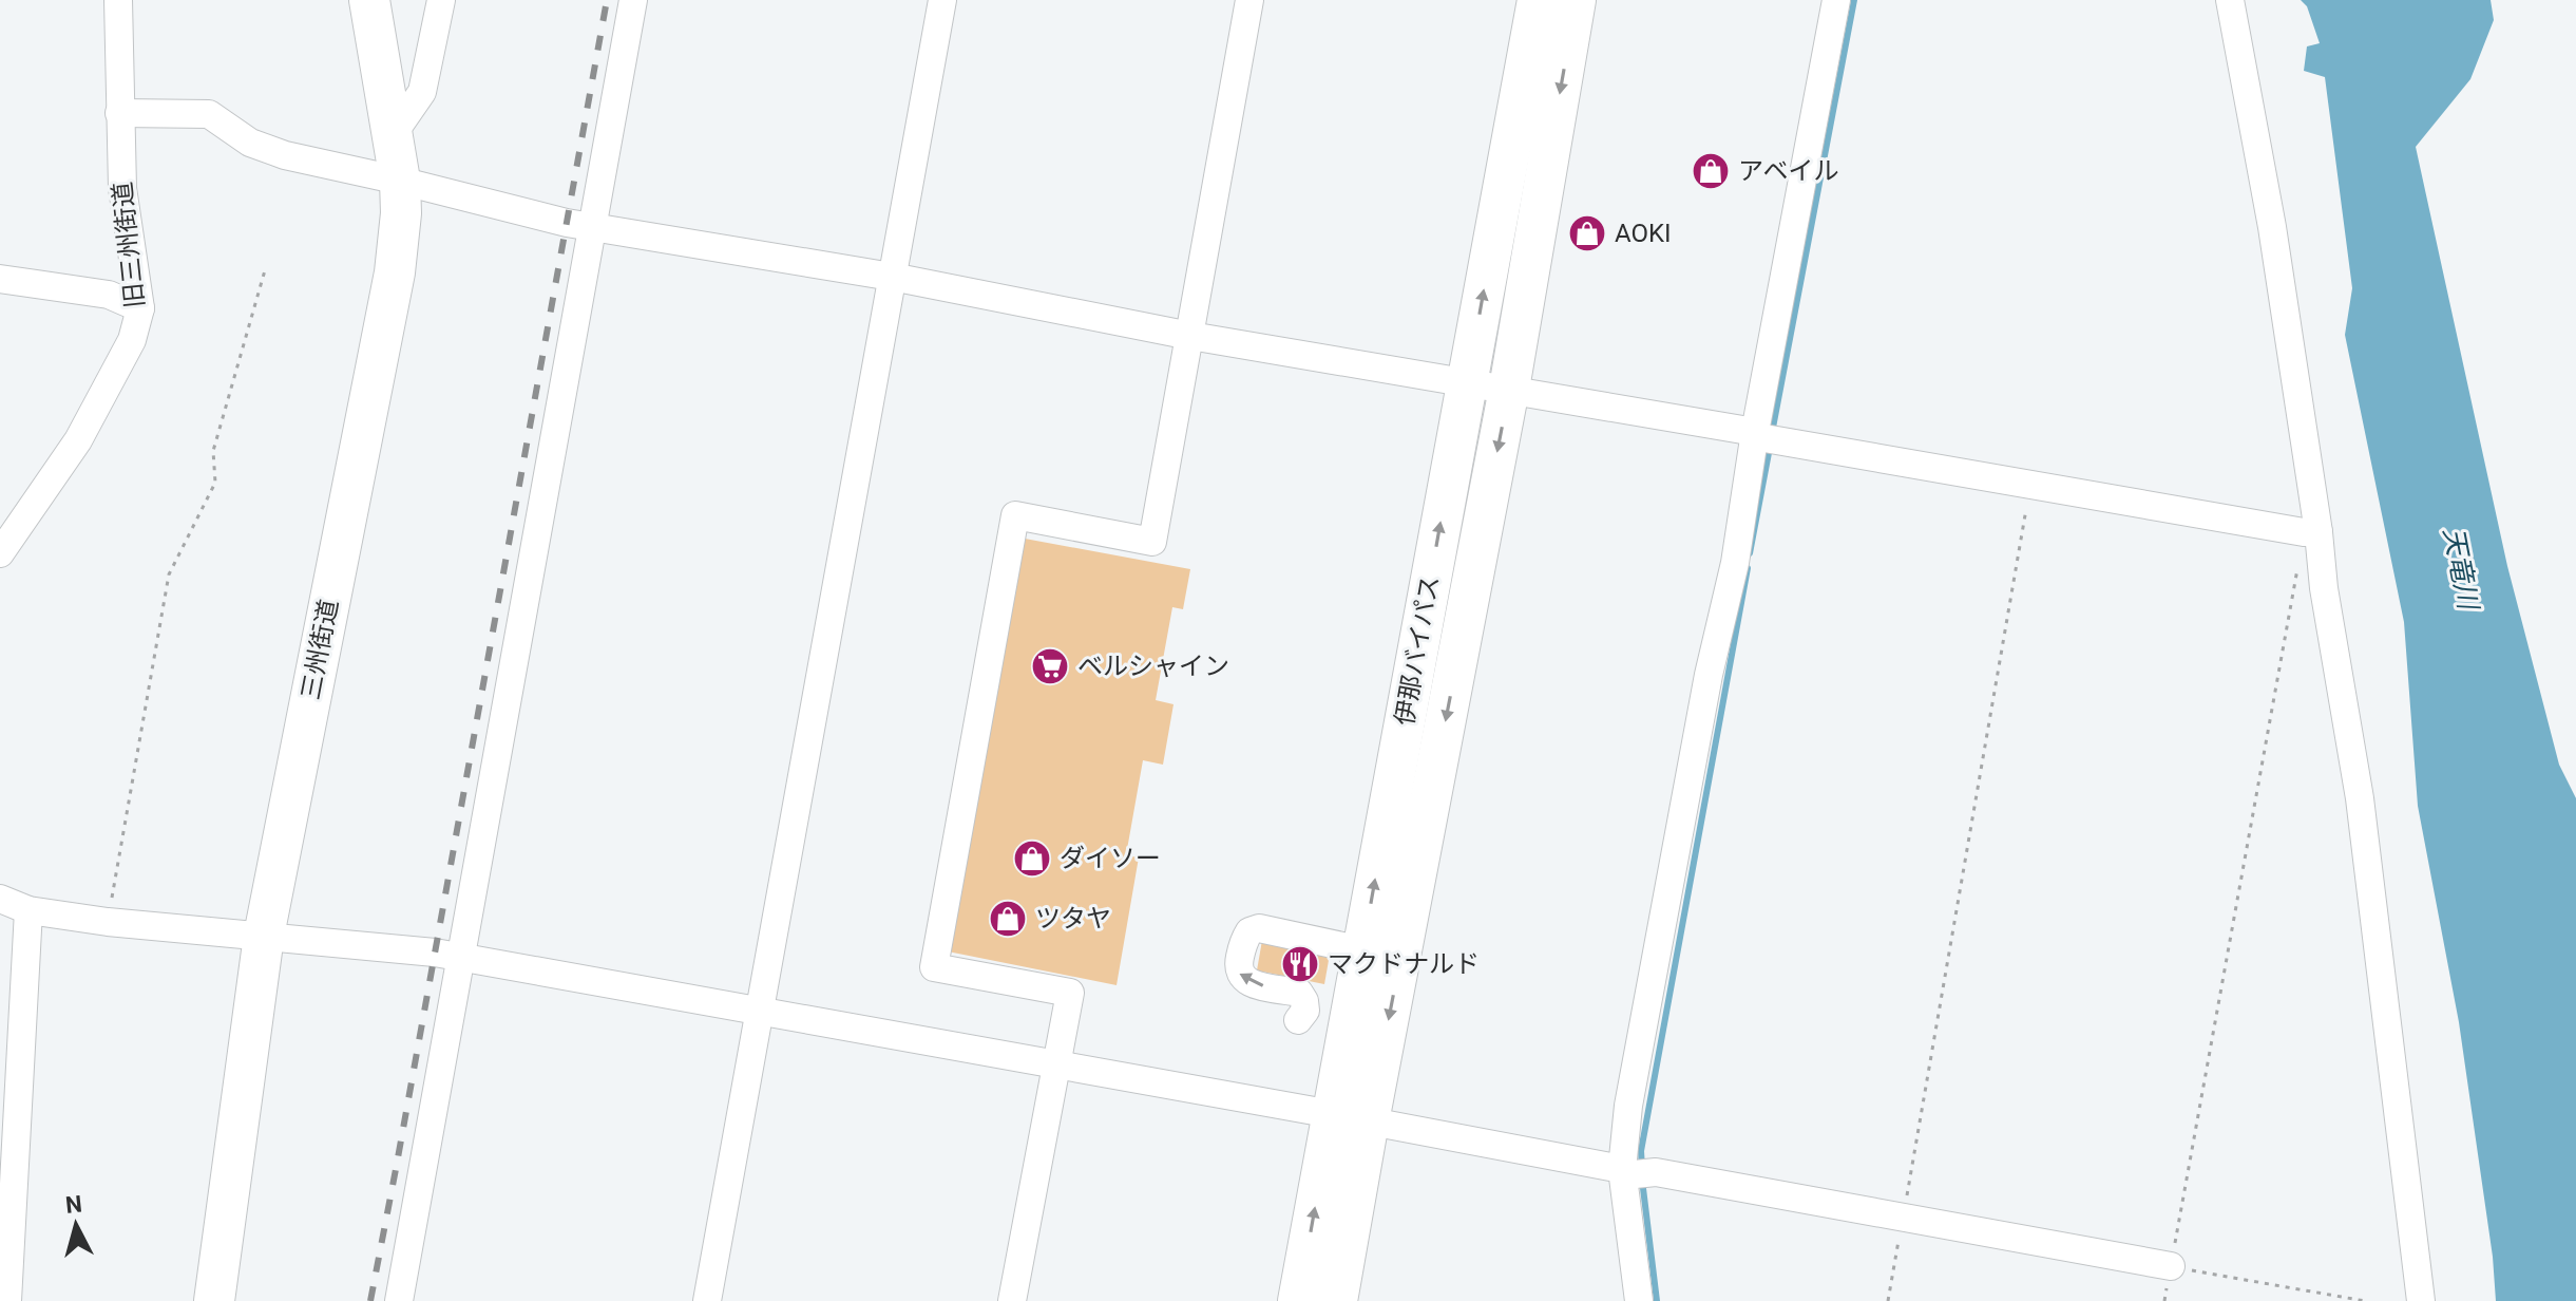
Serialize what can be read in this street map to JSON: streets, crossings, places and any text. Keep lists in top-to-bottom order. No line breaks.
{"streets":{"highway":["三州街道","伊那バイパス"],"street":["旧三州街道"]},"water":["天竜川"],"places":{"shop":["アベイル","AOKI","ダイソー","ツタヤ"],"supermarket":["ベルシャイン"],"restaurant":["マクドナルド"]},"north":"top"}
